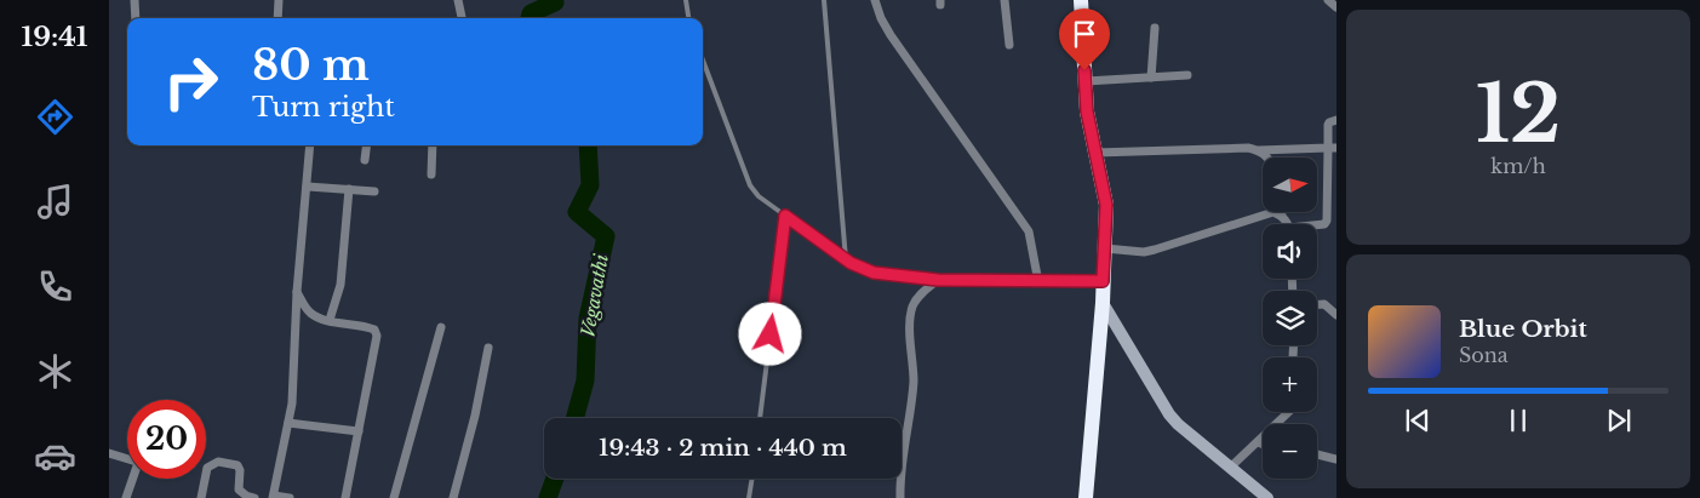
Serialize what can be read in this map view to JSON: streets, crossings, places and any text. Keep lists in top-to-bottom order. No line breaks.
{"water":["Vegavathi"],"north":"right","page":{"tabs":"19:41","tile":["12","km/h"],"turn":["80 m","Turn right"],"map_buttons":["+","−"],"song":["Blue Orbit","Sona"],"limit":"20","trip":"19:43 · 2 min · 440 m"}}
